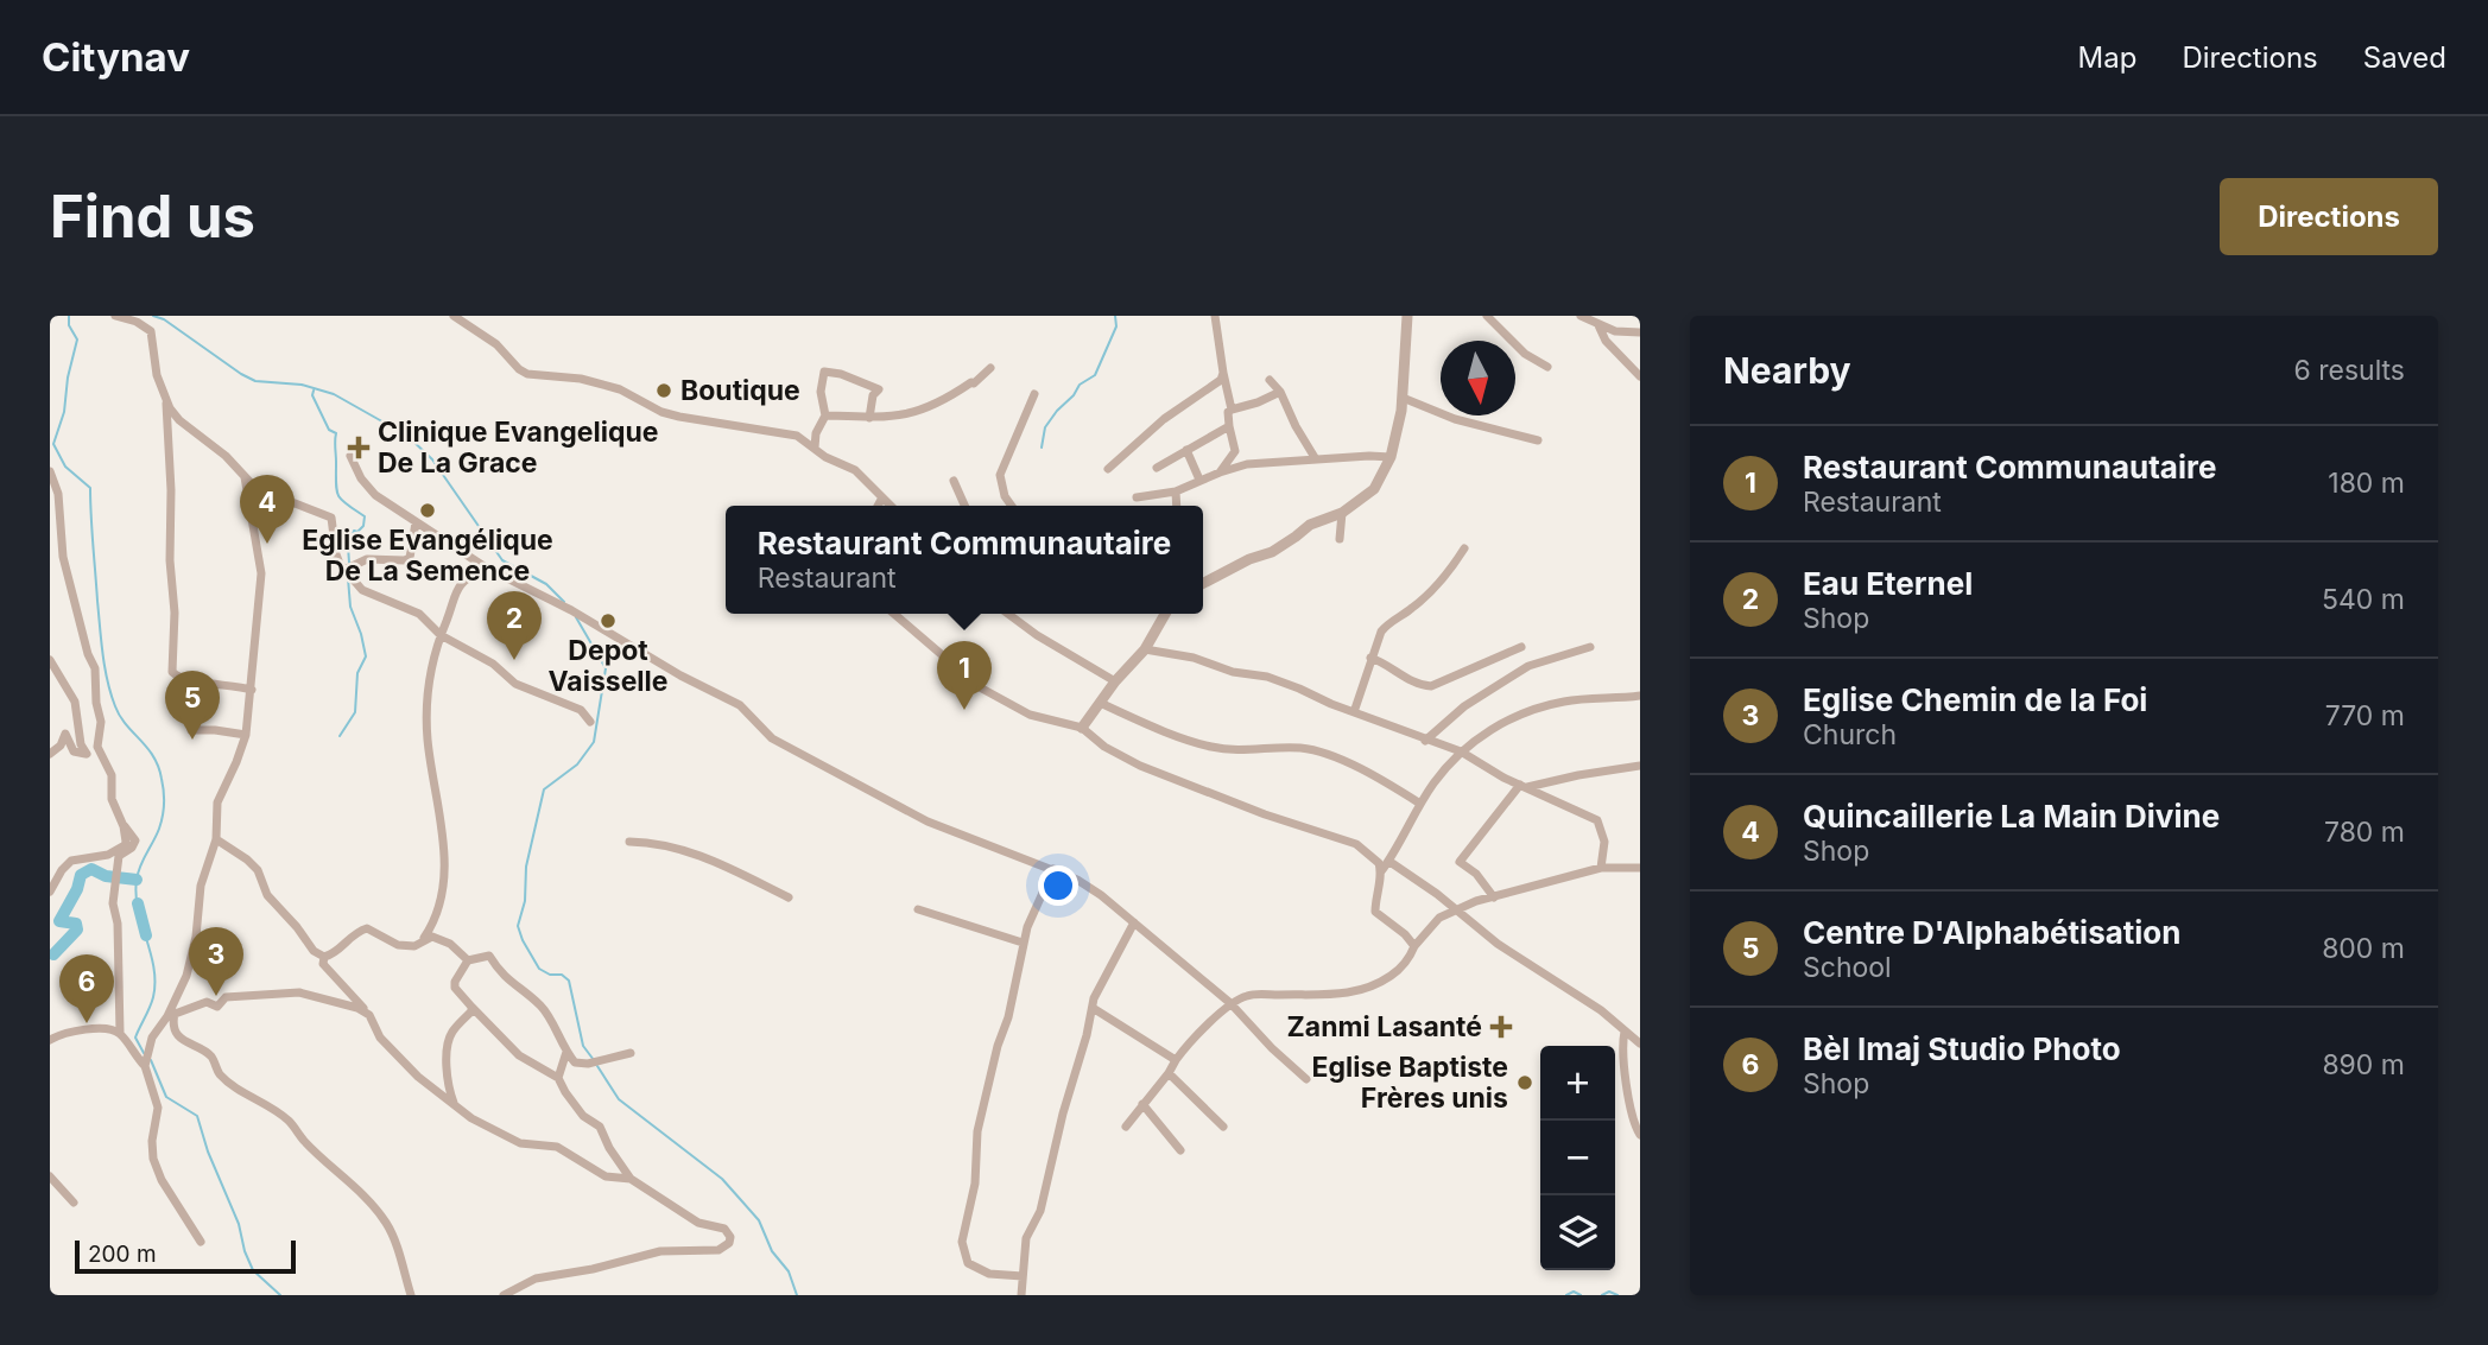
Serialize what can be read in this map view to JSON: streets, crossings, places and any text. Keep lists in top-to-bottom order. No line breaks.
{"places":{"other":["Boutique","Eglise Evangélique De La Semence","Depot Vaisselle","Eglise Baptiste Frères unis"],"health":["Clinique Evangelique De La Grace","Zanmi Lasanté"]},"scale_bar":"200 m","north":"bottom","page":{"header":"Citynav","nav":["Map","Directions","Saved"],"buttons":"Directions","title":"Find us","heading":["Nearby","6 results"],"list":[{"mark":"1","name":"Restaurant Communautaire","note":"Restaurant","value":"180 m"},{"mark":"2","name":"Eau Eternel","note":"Shop","value":"540 m"},{"mark":"3","name":"Eglise Chemin de la Foi","note":"Church","value":"770 m"},{"mark":"4","name":"Quincaillerie La Main Divine","note":"Shop","value":"780 m"},{"mark":"5","name":"Centre D'Alphabétisation","note":"School","value":"800 m"},{"mark":"6","name":"Bèl Imaj Studio Photo","note":"Shop","value":"890 m"}],"pins":["4","2","1","5","3","6"],"popup":["Restaurant Communautaire","Restaurant"],"map_buttons":["+","−"],"scale":"200 m"}}
